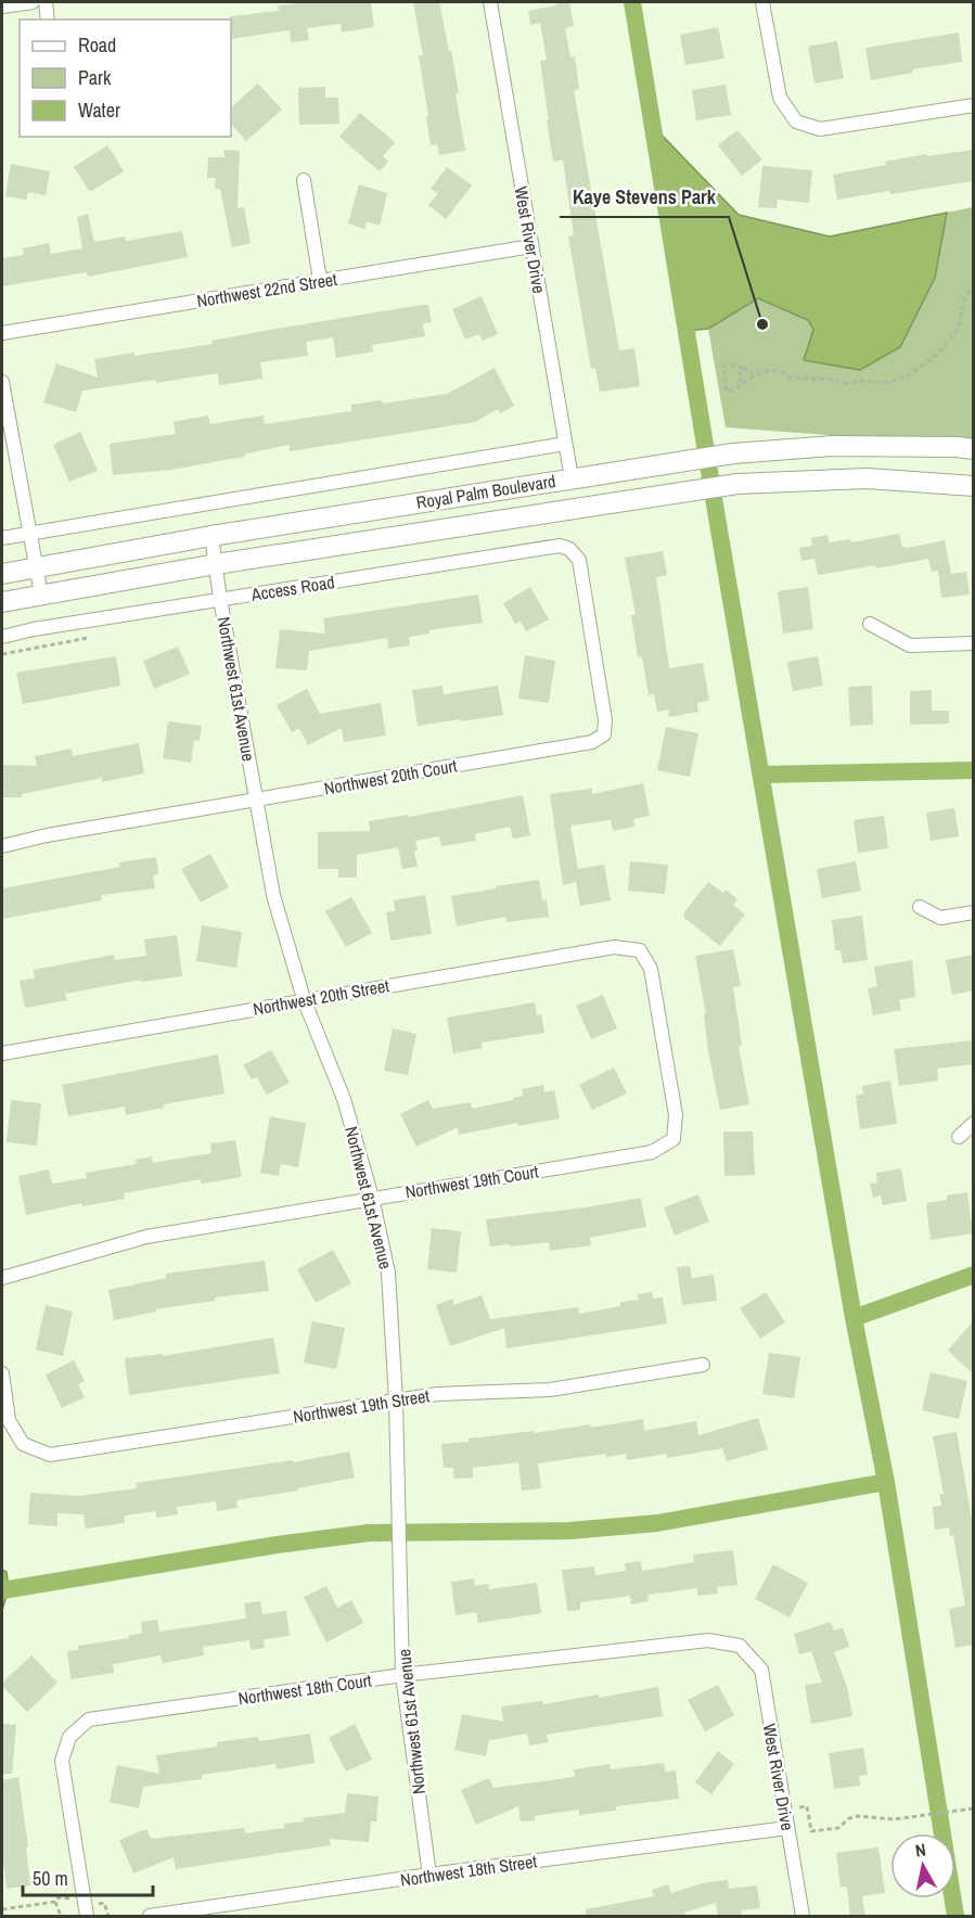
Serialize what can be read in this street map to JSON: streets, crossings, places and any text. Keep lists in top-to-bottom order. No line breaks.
{"streets":{"main road":["Royal Palm Boulevard"],"street":["West River Drive","Northwest 22nd Street","Access Road","Northwest 61st Avenue","Northwest 20th Court","Northwest 20th Street","Northwest 19th Court","Northwest 19th Street","Northwest 18th Court","Northwest 18th Street"]},"crossings":[["West River Drive","Northwest 22nd Street"],["West River Drive","Royal Palm Boulevard"],["West River Drive","Northwest 18th Court"],["West River Drive","Northwest 18th Street"],["Royal Palm Boulevard","Northwest 61st Avenue"],["Access Road","Northwest 61st Avenue"],["Access Road","Northwest 20th Court"],["Northwest 61st Avenue","Northwest 20th Court"],["Northwest 61st Avenue","Northwest 20th Street"],["Northwest 61st Avenue","Northwest 19th Court"],["Northwest 61st Avenue","Northwest 19th Street"],["Northwest 61st Avenue","Northwest 18th Court"],["Northwest 61st Avenue","Northwest 18th Street"],["Northwest 20th Street","Northwest 19th Court"]],"places":["Kaye Stevens Park"],"legend":["Road","Park","Water"],"scale_bar":"50 m","north":"top"}
